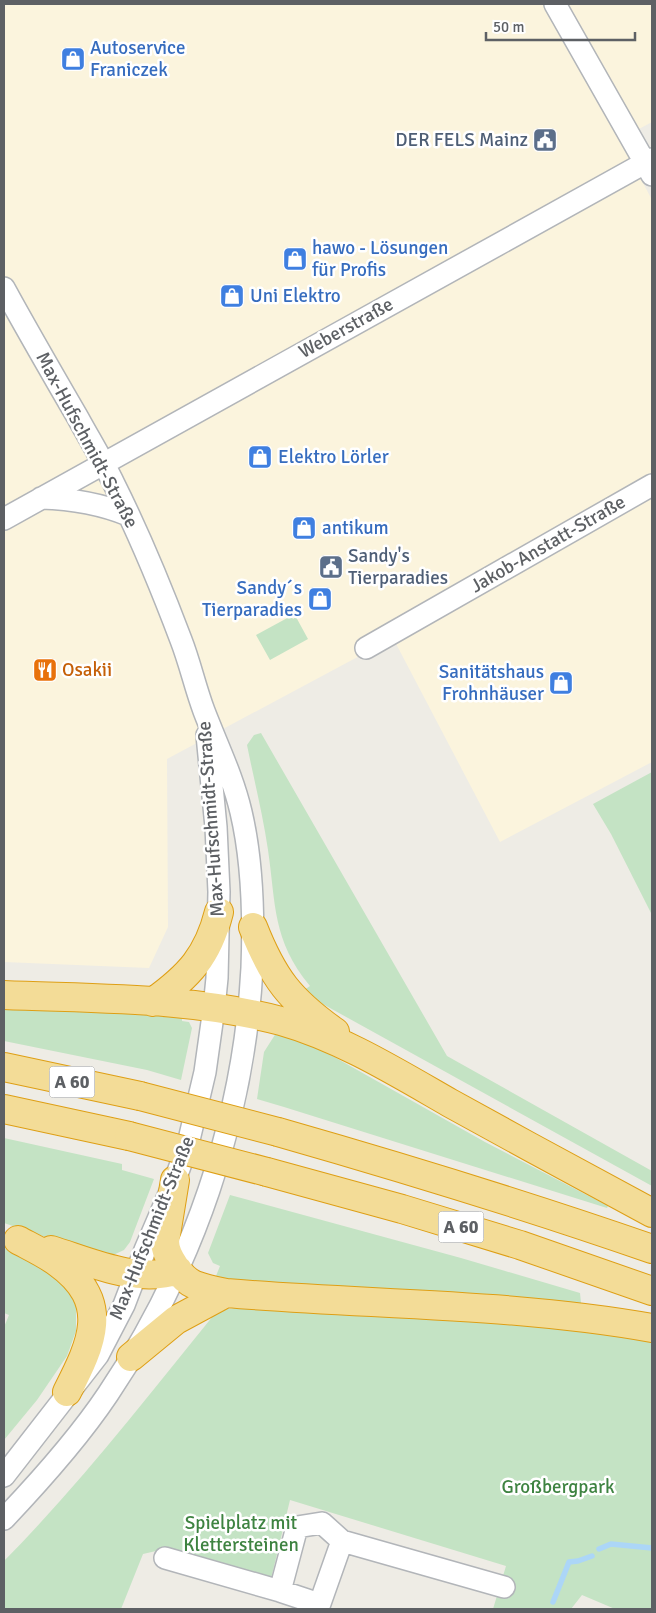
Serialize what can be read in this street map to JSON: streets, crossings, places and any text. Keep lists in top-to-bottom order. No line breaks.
{"streets":{"highway":["A 60"],"street":["Weberstraße","Max-Hufschmidt-Straße","Jakob-Anstatt-Straße"]},"crossings":[["Weberstraße","Max-Hufschmidt-Straße"]],"parks":["Großbergpark","Spielplatz mit Klettersteinen"],"places":{"shop":["Autoservice Franiczek","hawo - Lösungen für Profis","Uni Elektro","Elektro Lörler","antikum","Sandy´s Tierparadies","Sanitätshaus Frohnhäuser"],"public building":["DER FELS Mainz","Sandy's Tierparadies"],"restaurant":["Osakii"]},"scale_bar":"50 m"}
